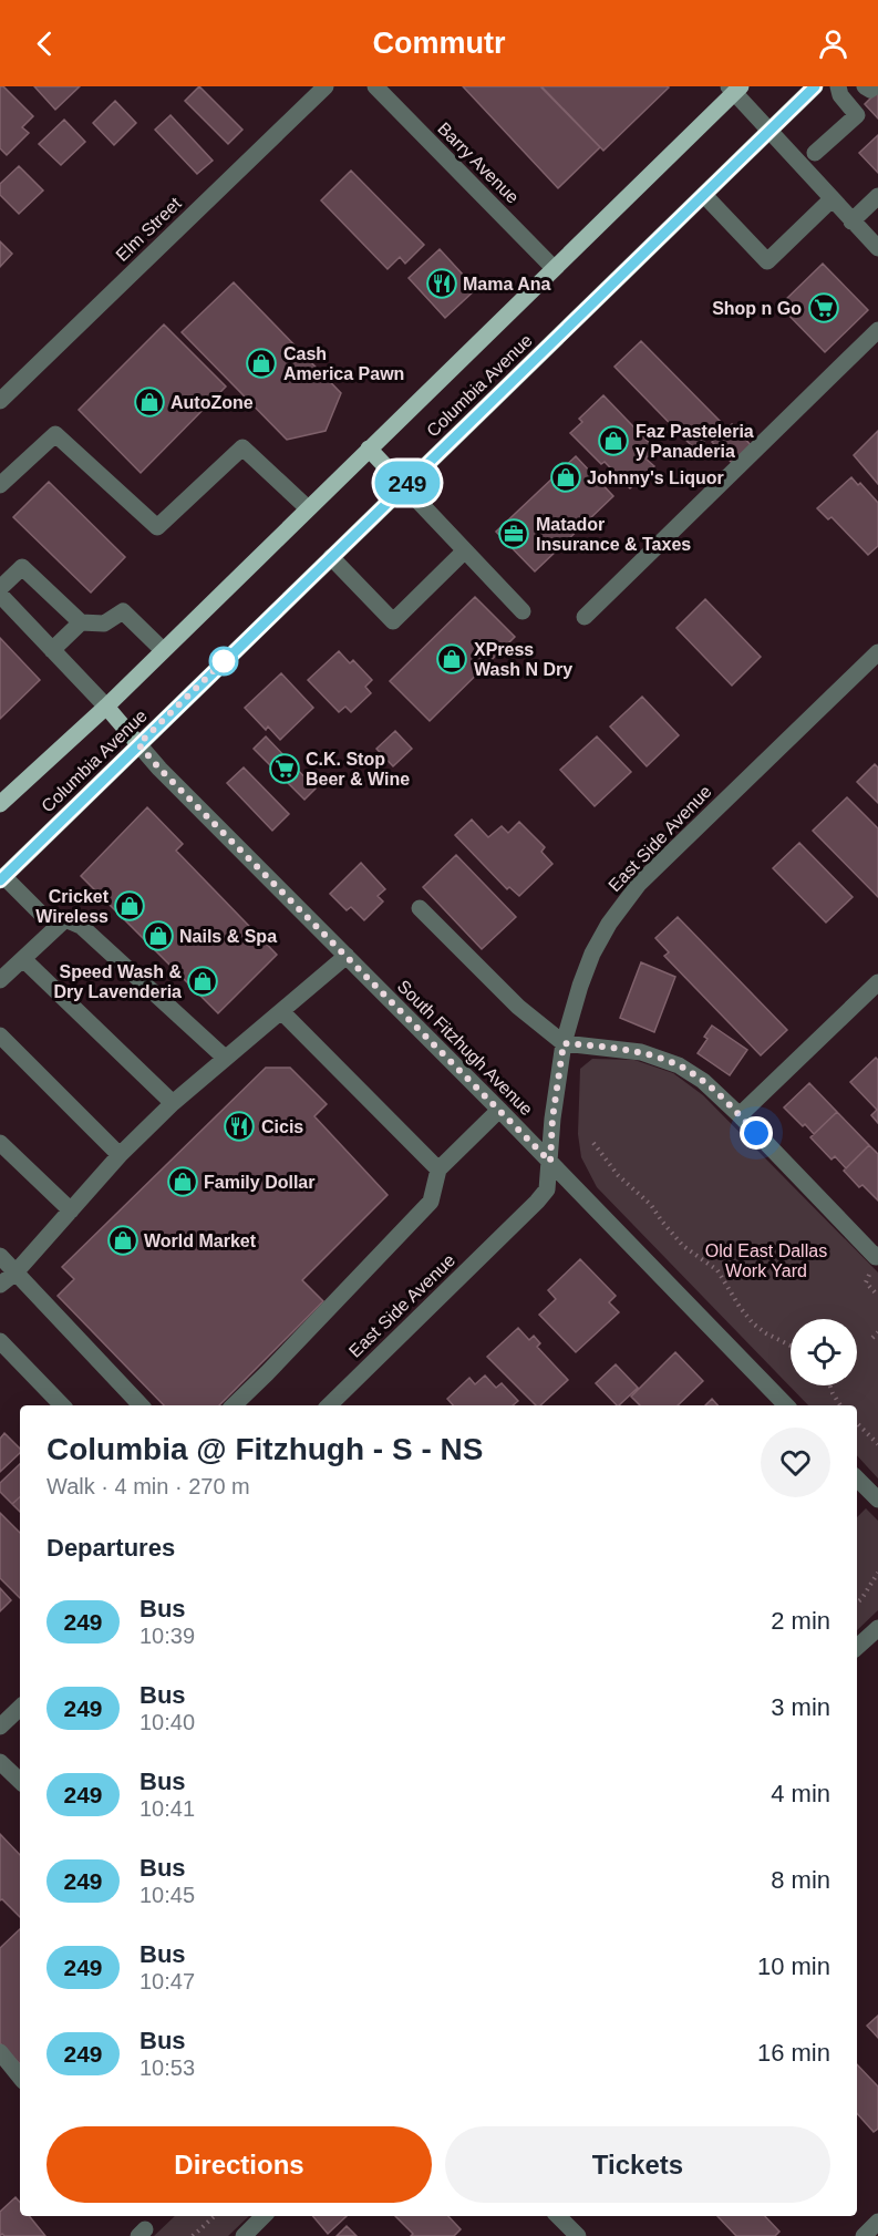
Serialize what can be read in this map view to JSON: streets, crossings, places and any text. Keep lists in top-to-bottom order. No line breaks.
{"streets":{"main road":["Columbia Avenue"],"street":["Barry Avenue","Elm Street","East Side Avenue","South Fitzhugh Avenue"]},"crossings":[["Barry Avenue","Columbia Avenue"],["Columbia Avenue","South Fitzhugh Avenue"],["East Side Avenue","South Fitzhugh Avenue"]],"parks":["Old East Dallas Work Yard"],"places":{"restaurant":["Mama Ana","Cicis"],"supermarket":["Shop n Go","C.K. Stop Beer & Wine"],"shop":["Cash America Pawn","AutoZone","Faz Pasteleria y Panaderia","Johnny's Liquor","XPress Wash N Dry","Cricket Wireless","Nails & Spa","Speed Wash & Dry Lavenderia","Family Dollar","World Market"],"office":["Matador Insurance & Taxes"]},"lines":["bus line 249"],"page":{"header":"Commutr","on_map":"249","heading":[["Columbia @ Fitzhugh - S - NS","Walk · 4 min · 270 m"],"Departures"],"list":[{"mark":"249","name":"Bus","note":"10:39","value":"2 min"},{"mark":"249","name":"Bus","note":"10:40","value":"3 min"},{"mark":"249","name":"Bus","note":"10:41","value":"4 min"},{"mark":"249","name":"Bus","note":"10:45","value":"8 min"},{"mark":"249","name":"Bus","note":"10:47","value":"10 min"},{"mark":"249","name":"Bus","note":"10:53","value":"16 min"}],"buttons":["Directions","Tickets"]}}
